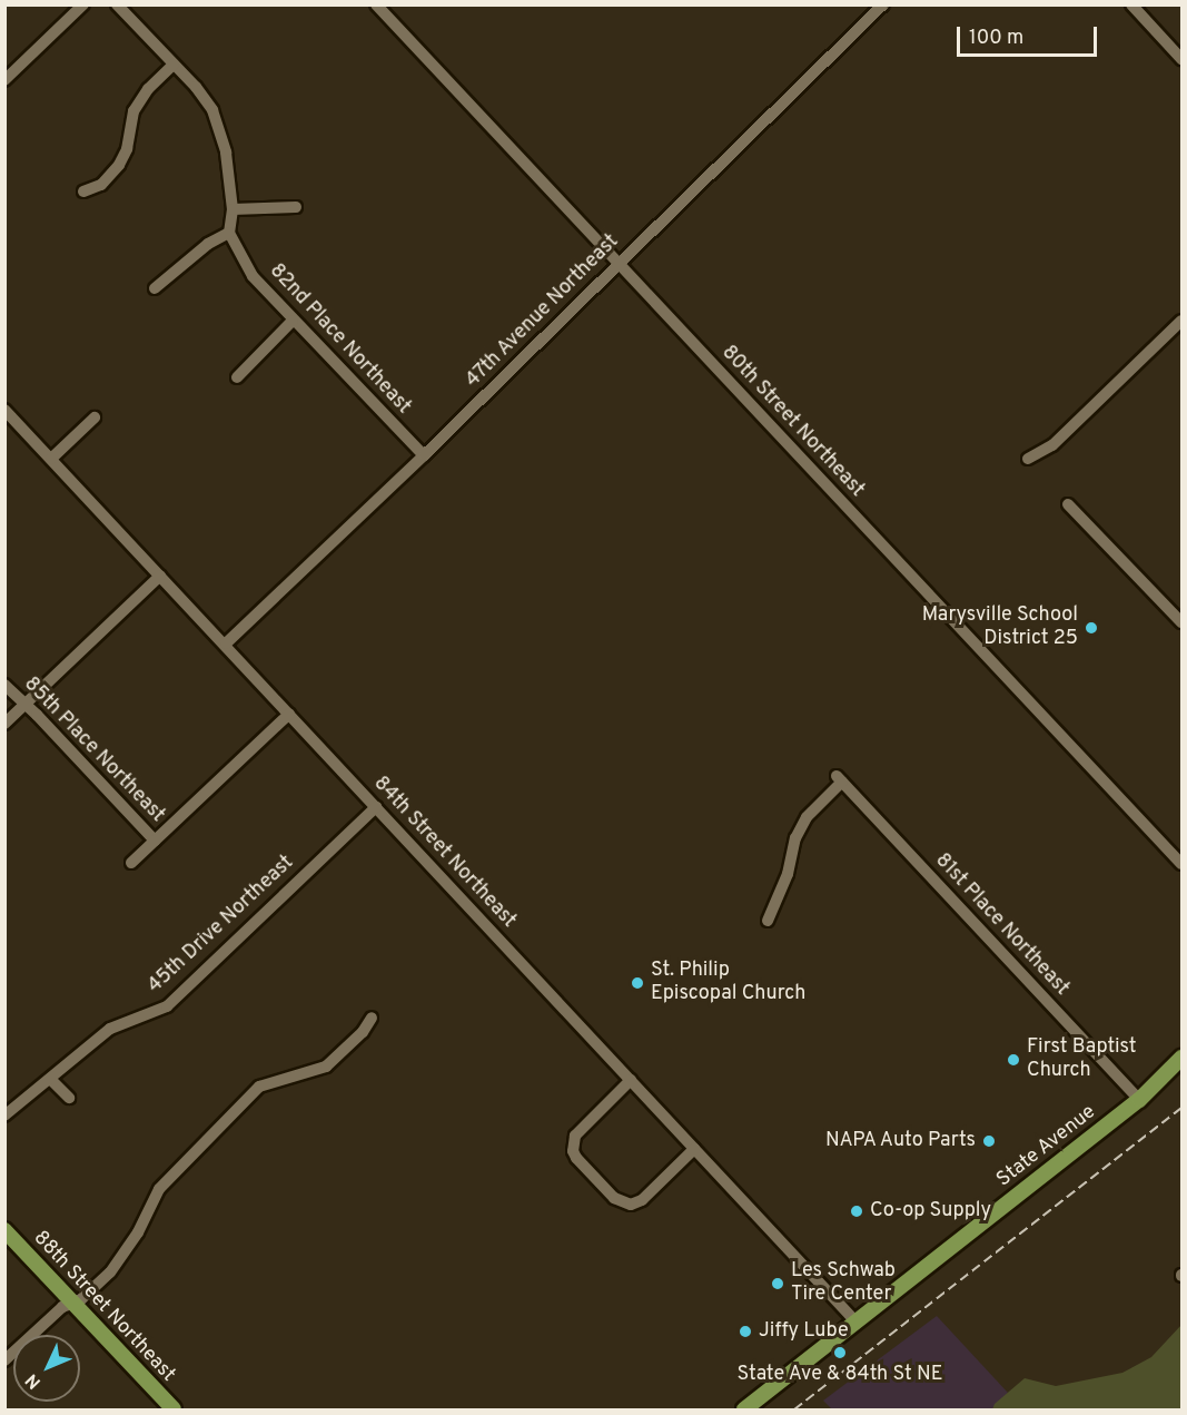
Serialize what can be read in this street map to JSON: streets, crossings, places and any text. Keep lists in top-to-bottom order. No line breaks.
{"streets":{"main road":["State Avenue","88th Street Northeast"],"street":["47th Avenue Northeast","82nd Place Northeast","80th Street Northeast","85th Place Northeast","84th Street Northeast","45th Drive Northeast","81st Place Northeast"]},"crossings":[["47th Avenue Northeast","82nd Place Northeast"],["47th Avenue Northeast","80th Street Northeast"],["47th Avenue Northeast","84th Street Northeast"],["84th Street Northeast","45th Drive Northeast"],["84th Street Northeast","State Avenue"],["81st Place Northeast","State Avenue"]],"places":["Marysville School District 25","St. Philip Episcopal Church","First Baptist Church","NAPA Auto Parts","Co-op Supply","Les Schwab Tire Center","Jiffy Lube","State Ave & 84th St NE"],"scale_bar":"100 m","north":"bottom left"}
